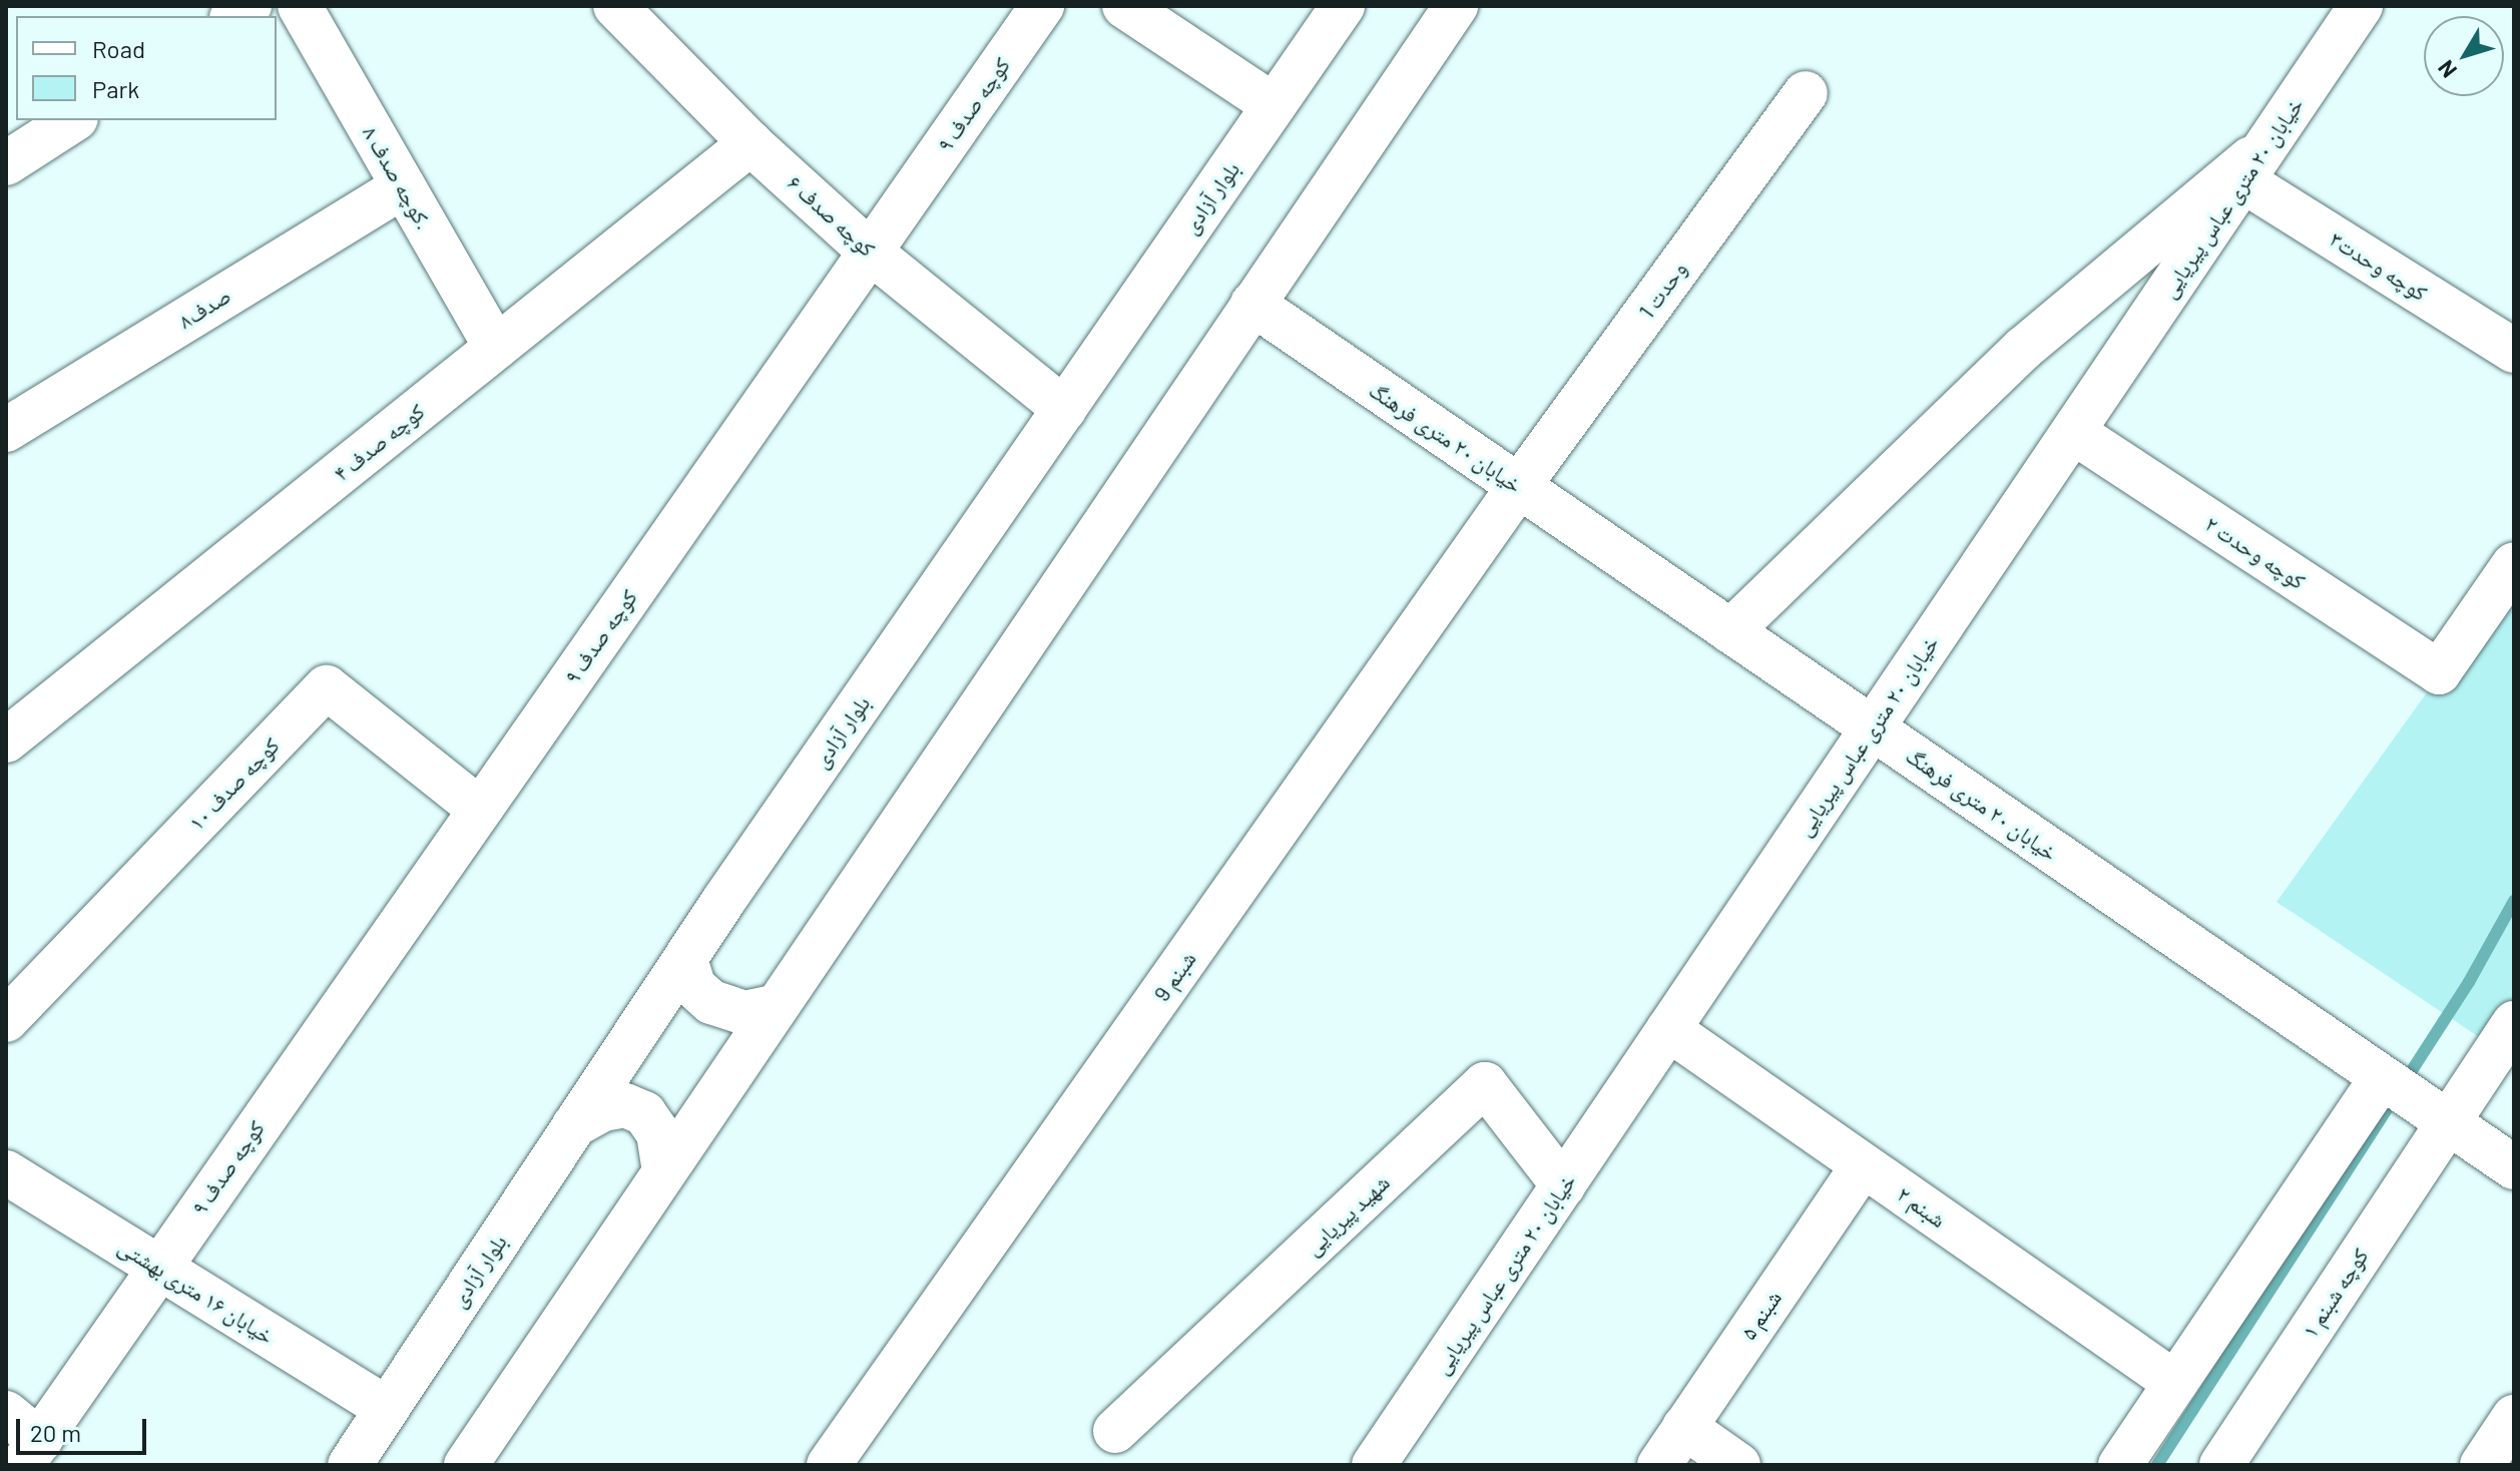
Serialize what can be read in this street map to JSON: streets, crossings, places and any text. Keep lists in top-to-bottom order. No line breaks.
{"streets":{"street":["کوچه صدف ۹","کوچه صدف ۸.","بلوار آزادی","خیابان ۲۰ متری عباس پیریایی","کوچه صدف ۶","کوچه وحدت۳","وحدت 1","صدف۸","خیابان ۲۰ متری فرهنگ","کوچه صدف ۴","کوچه وحدت ۲","کوچه صدف ۱۰","شبنم 9","شبنم ۲","شهید پیریایی","خیابان ۱۶ متری بهشتی","کوچه شبنم ۱","شبنم ۵"]},"crossings":[["کوچه صدف ۹","کوچه صدف ۶"],["کوچه صدف ۹","کوچه صدف ۱۰"],["کوچه صدف ۹","خیابان ۱۶ متری بهشتی"],["کوچه صدف ۸.","صدف۸"],["کوچه صدف ۸.","کوچه صدف ۴"],["بلوار آزادی","کوچه صدف ۶"],["بلوار آزادی","خیابان ۱۶ متری بهشتی"],["خیابان ۲۰ متری عباس پیریایی","کوچه وحدت۳"],["خیابان ۲۰ متری عباس پیریایی","خیابان ۲۰ متری فرهنگ"],["خیابان ۲۰ متری عباس پیریایی","کوچه وحدت ۲"],["خیابان ۲۰ متری عباس پیریایی","شبنم ۲"],["خیابان ۲۰ متری عباس پیریایی","شهید پیریایی"],["کوچه صدف ۶","کوچه صدف ۴"],["وحدت 1","خیابان ۲۰ متری فرهنگ"],["وحدت 1","شبنم 9"],["خیابان ۲۰ متری فرهنگ","شبنم 9"],["خیابان ۲۰ متری فرهنگ","کوچه شبنم ۱"],["شبنم ۲","شبنم ۵"]],"legend":["Road","Park"],"scale_bar":"20 m","north":"bottom left"}
